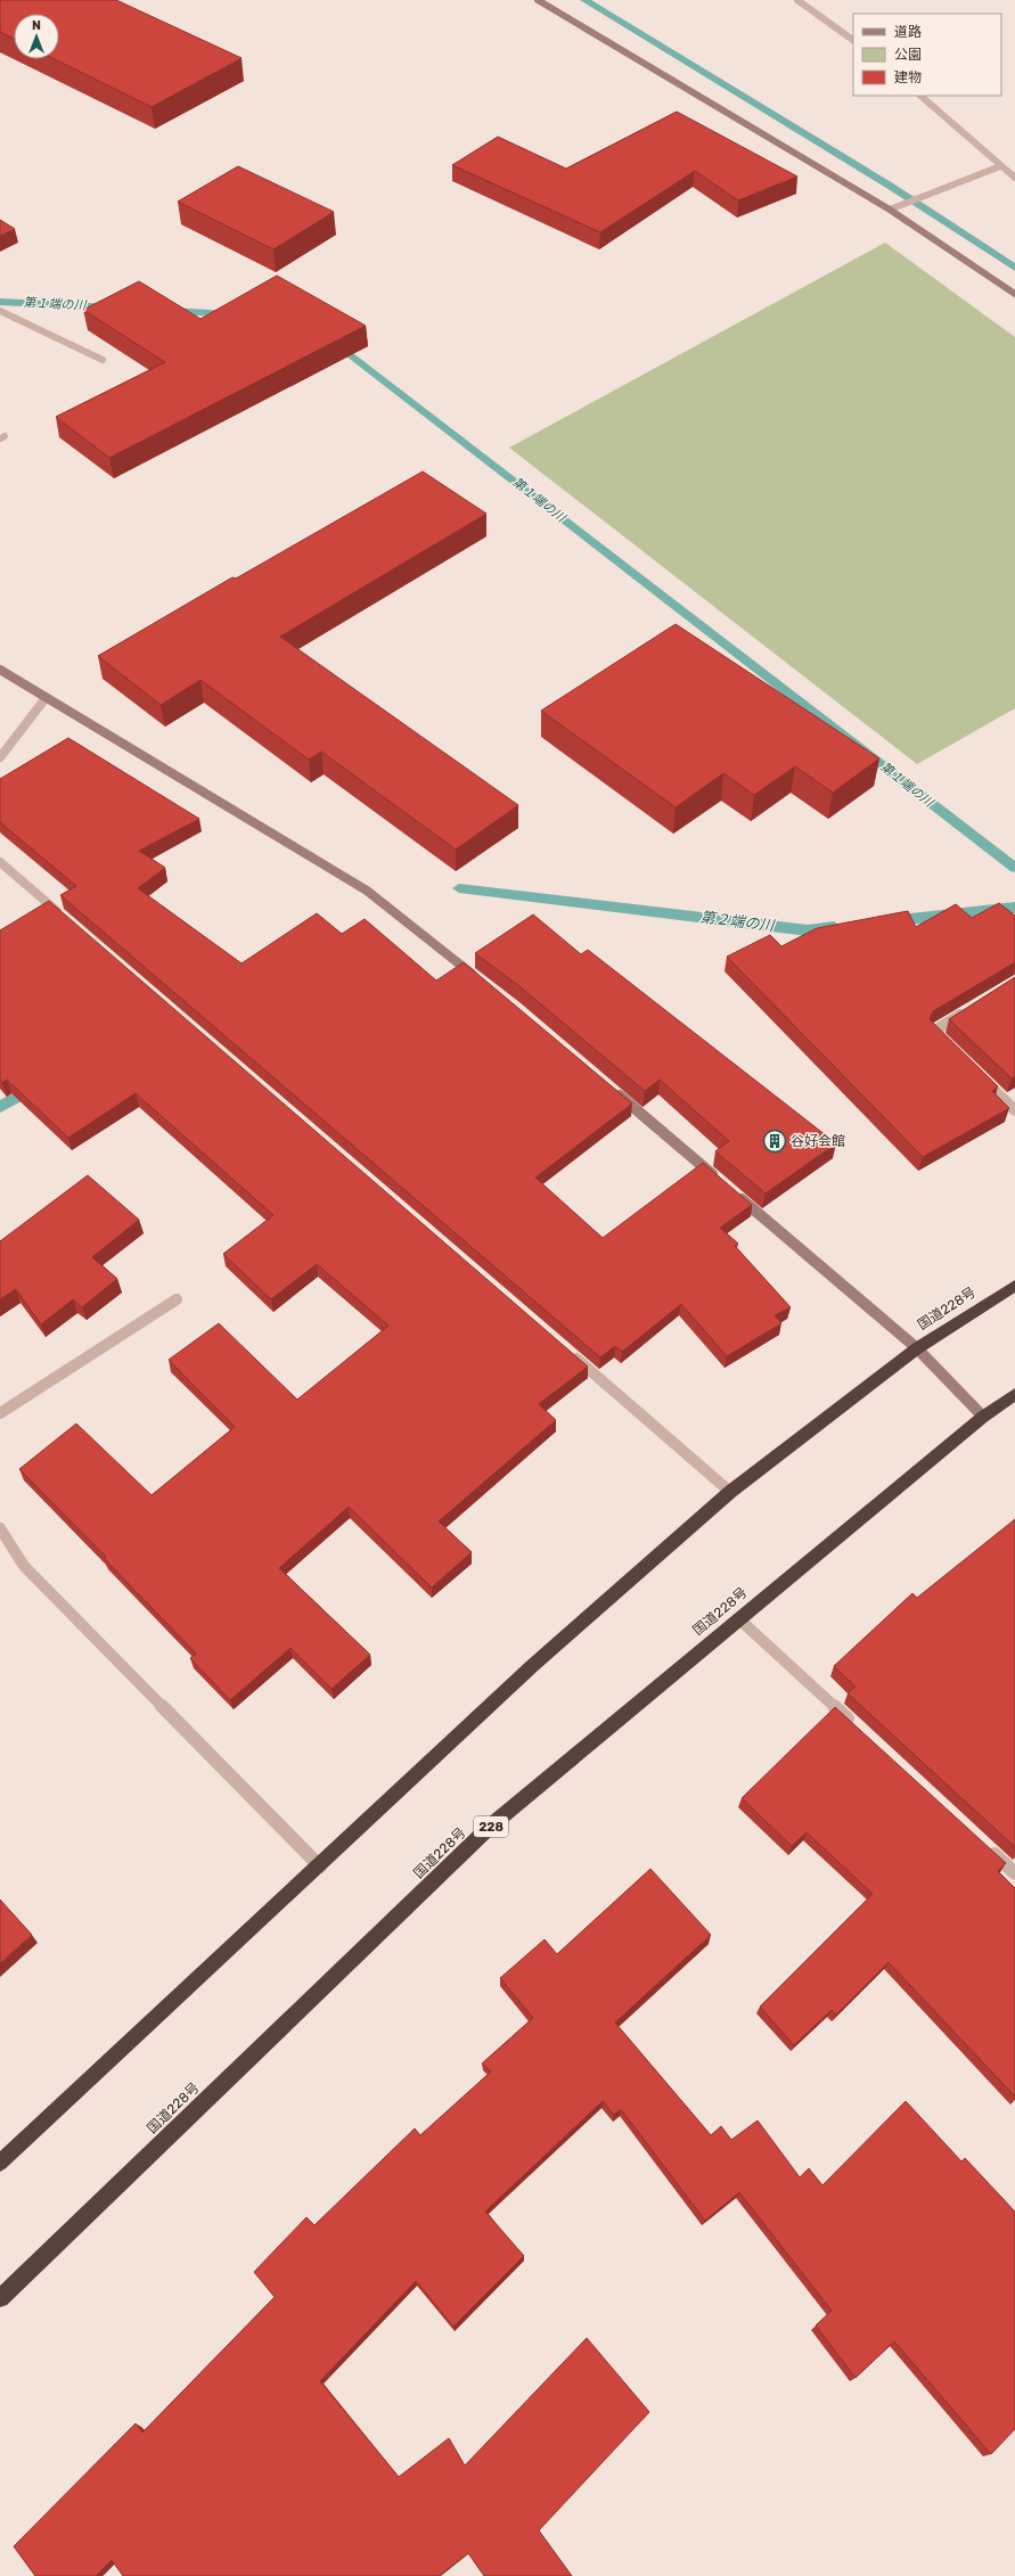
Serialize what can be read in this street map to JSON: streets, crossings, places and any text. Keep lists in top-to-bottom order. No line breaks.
{"streets":{"highway":["国道228号","228"]},"water":["第１端の川","第２端の川"],"places":{"building":["谷好会館"]},"legend":["道路","公園","建物"],"north":"top"}
